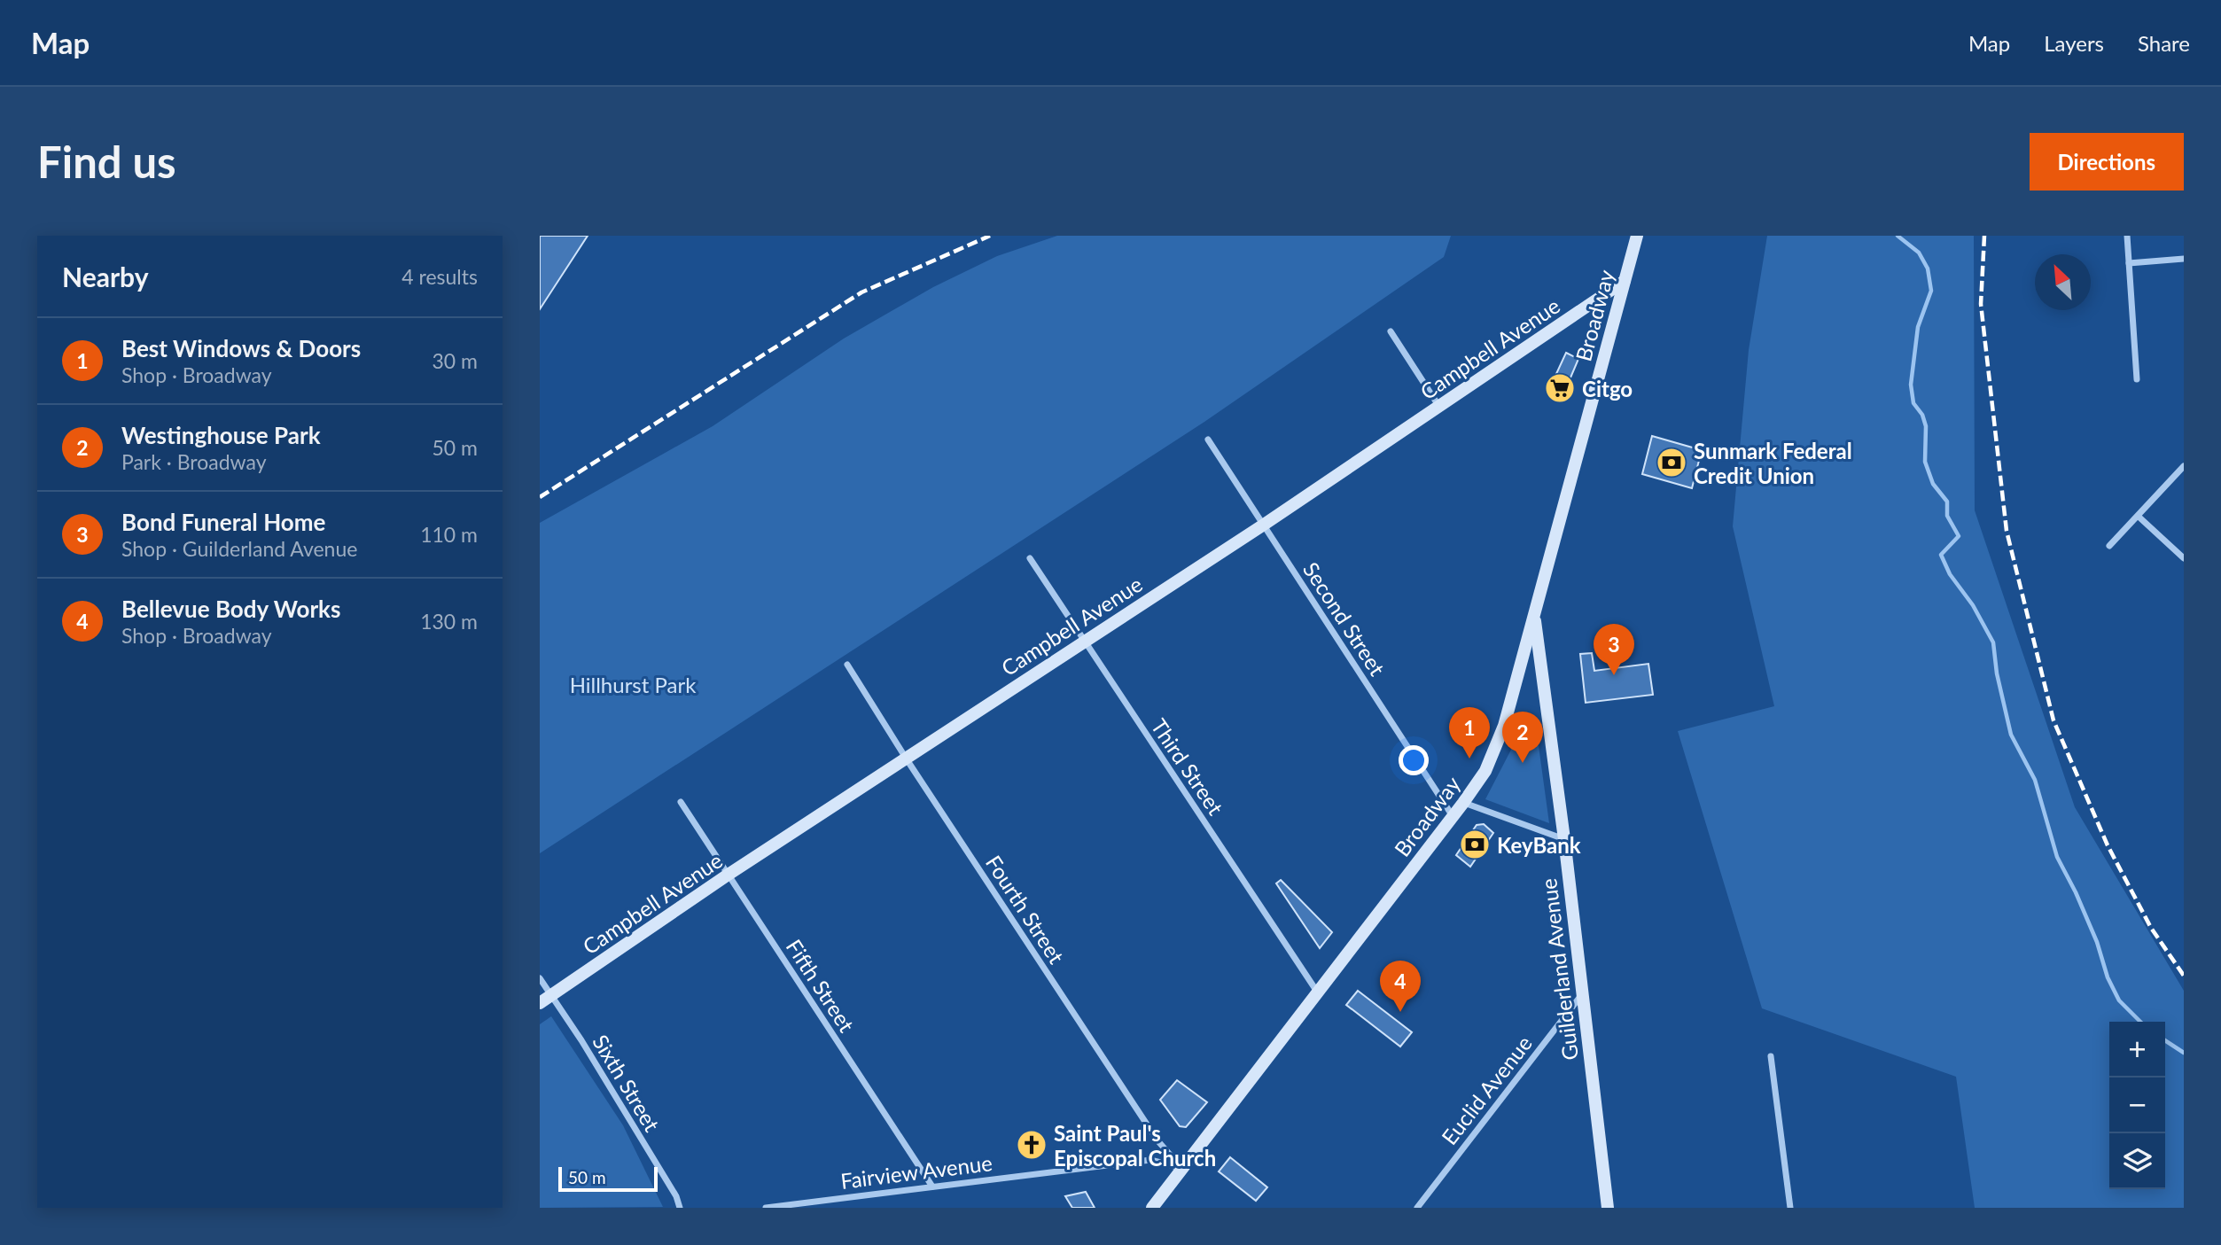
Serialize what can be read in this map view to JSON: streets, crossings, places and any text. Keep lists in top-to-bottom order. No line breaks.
{"streets":{"street":["Broadway","Campbell Avenue","Second Street","Third Street","Fourth Street","Guilderland Avenue","Fifth Street","Sixth Street","Euclid Avenue","Fairview Avenue"]},"crossings":[["Broadway","Campbell Avenue"],["Broadway","Second Street"],["Broadway","Third Street"],["Broadway","Fourth Street"],["Broadway","Guilderland Avenue"],["Broadway","Fairview Avenue"],["Campbell Avenue","Second Street"],["Campbell Avenue","Third Street"],["Campbell Avenue","Fourth Street"],["Campbell Avenue","Fifth Street"],["Campbell Avenue","Sixth Street"],["Fourth Street","Fairview Avenue"],["Guilderland Avenue","Euclid Avenue"],["Fifth Street","Fairview Avenue"]],"parks":["Hillhurst Park"],"places":{"supermarket":["Citgo"],"bank":["Sunmark Federal Credit Union","KeyBank"],"church":["Saint Paul's Episcopal Church"]},"scale_bar":"50 m","north":"top left","page":{"header":"Map","nav":["Map","Layers","Share"],"buttons":"Directions","title":"Find us","heading":["Nearby","4 results"],"list":[{"mark":"1","name":"Best Windows & Doors","note":"Shop · Broadway","value":"30 m"},{"mark":"2","name":"Westinghouse Park","note":"Park · Broadway","value":"50 m"},{"mark":"3","name":"Bond Funeral Home","note":"Shop · Guilderland Avenue","value":"110 m"},{"mark":"4","name":"Bellevue Body Works","note":"Shop · Broadway","value":"130 m"}],"pins":["3","1","2","4"],"map_buttons":["+","−"],"scale":"50 m"}}
